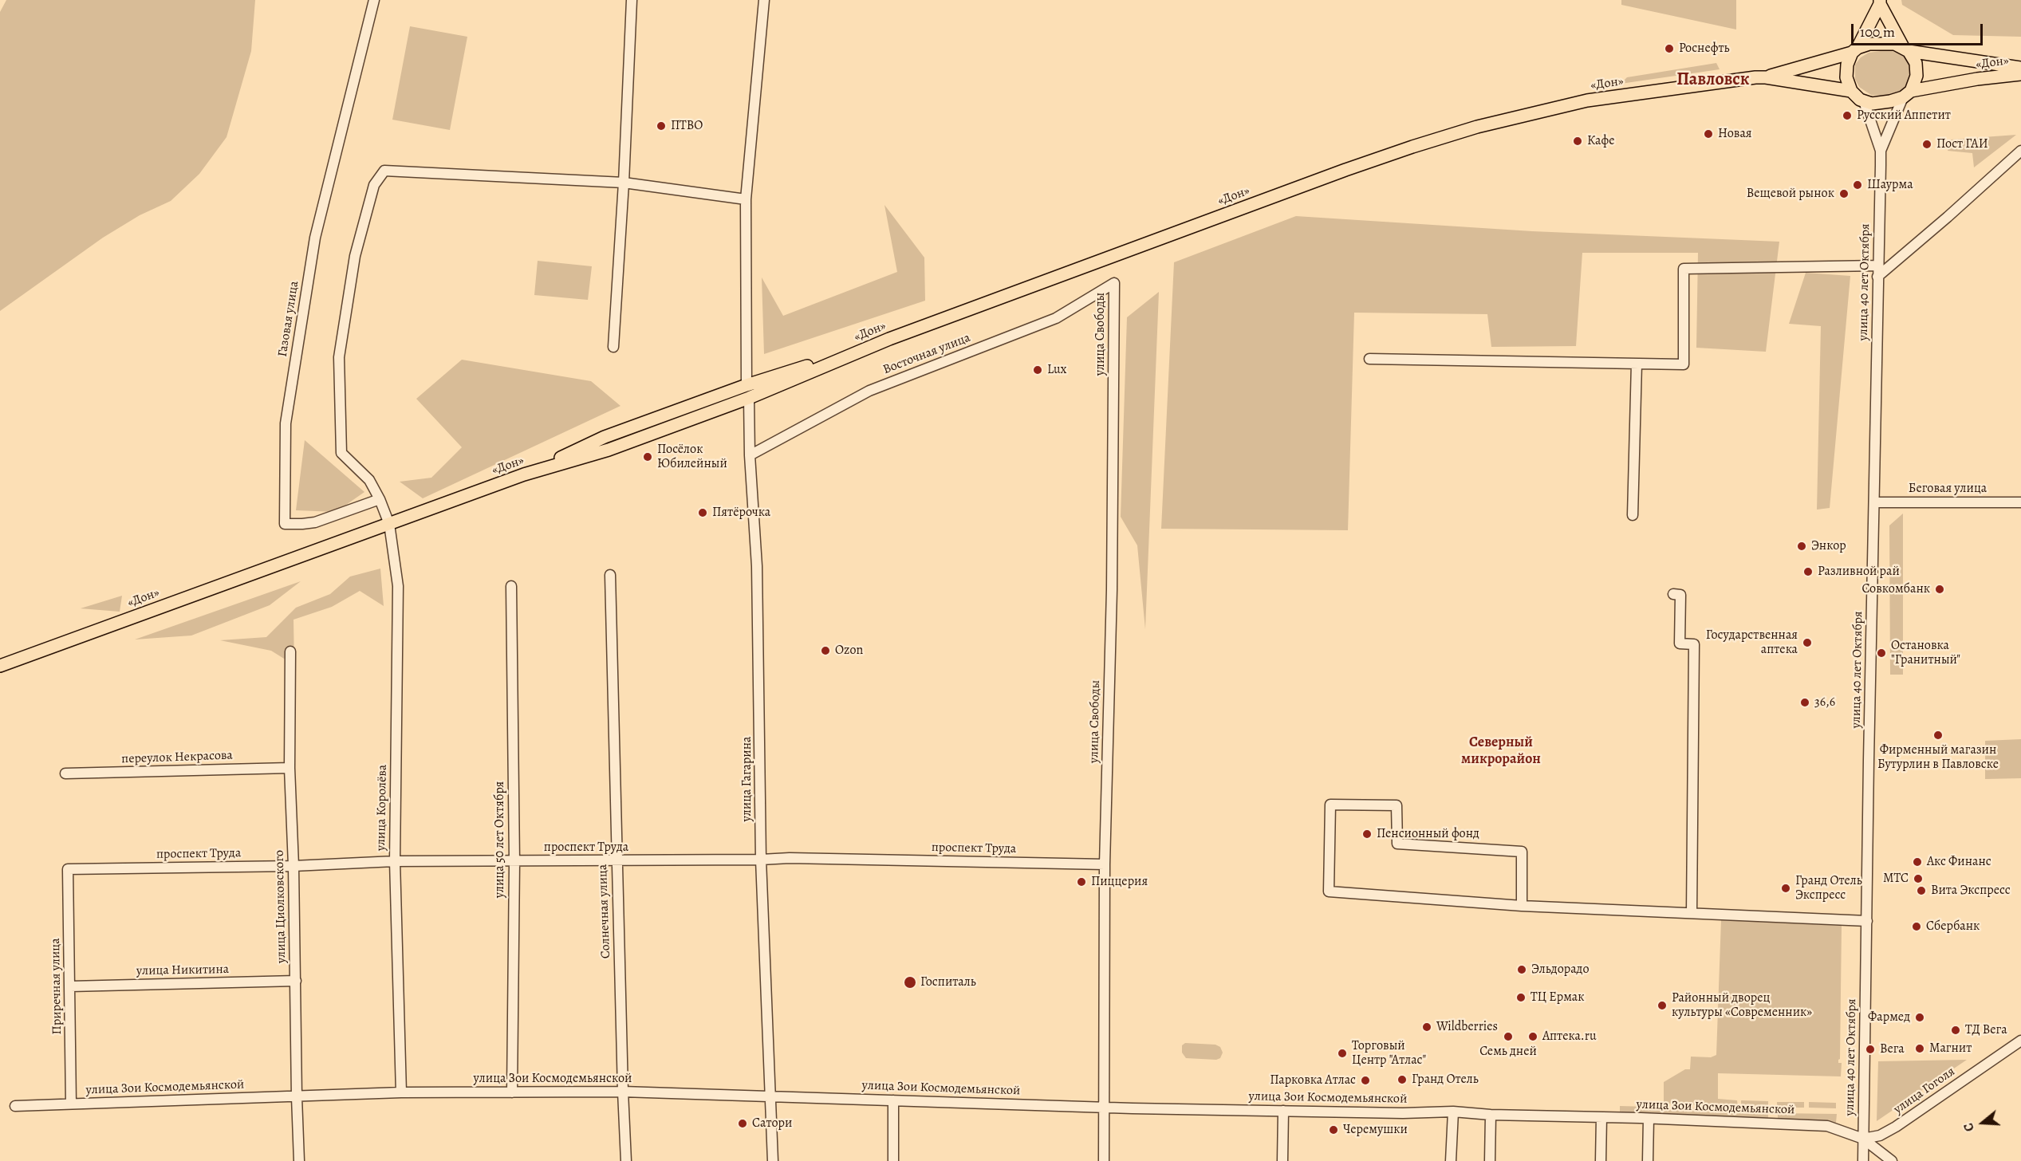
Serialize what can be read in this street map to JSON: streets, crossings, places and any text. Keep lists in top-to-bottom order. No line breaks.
{"streets":{"main road":["«Дон»"],"street":["улица 40 лет Октября","Газовая улица","улица Свободы","Восточная улица","Беговая улица","переулок Некрасова","улица Гагарина","улица Королёва","улица 50 лет Октября","проспект Труда","улица Циолковского","Солнечная улица","улица Никитина","Приречная улица","улица Зои Космодемьянской","улица Гоголя"]},"crossings":[["«Дон»","улица 40 лет Октября"],["«Дон»","улица Гагарина"],["«Дон»","улица Королёва"],["улица 40 лет Октября","Беговая улица"],["улица 40 лет Октября","улица Зои Космодемьянской"],["улица 40 лет Октября","улица Гоголя"],["улица Свободы","Восточная улица"],["улица Свободы","проспект Труда"],["улица Свободы","улица Зои Космодемьянской"],["Восточная улица","улица Гагарина"],["переулок Некрасова","улица Циолковского"],["улица Гагарина","проспект Труда"],["улица Гагарина","улица Зои Космодемьянской"],["улица Королёва","проспект Труда"],["улица Королёва","улица Зои Космодемьянской"],["улица 50 лет Октября","проспект Труда"],["улица 50 лет Октября","улица Зои Космодемьянской"],["проспект Труда","улица Циолковского"],["проспект Труда","Солнечная улица"],["проспект Труда","Приречная улица"],["улица Циолковского","улица Никитина"],["улица Циолковского","улица Зои Космодемьянской"],["Солнечная улица","улица Зои Космодемьянской"],["улица Никитина","Приречная улица"],["Приречная улица","улица Зои Космодемьянской"],["улица Зои Космодемьянской","улица Гоголя"]],"districts":["Павловск","Северный микрорайон"],"places":["Роснефть","Русский Аппетит","ПТВО","Новая","Кафе","Пост ГАИ","Шаурма","Вещевой рынок","Lux","Посёлок Юбилейный","Пятёрочка","Энкор","Разливной рай","Совкомбанк","Государственная аптека","Ozon","Остановка \"Гранитный\"","36,6","Фирменный магазин Бутурлин в Павловске","Пенсионный фонд","Акс Финанс","МТС","Пиццерия","Гранд Отель Экспресс","Вита Экспресс","Сбербанк","Эльдорадо","Госпиталь","ТЦ Ермак","Районный дворец культуры «Современник»","Фармед","Wildberries","ТД Вега","Семь дней","Аптека.ru","Магнит","Вега","Торговый Центр \"Атлас\"","Гранд Отель","Парковка Атлас","Сатори","Черемушки"],"scale_bar":"100 m","north":"left"}
